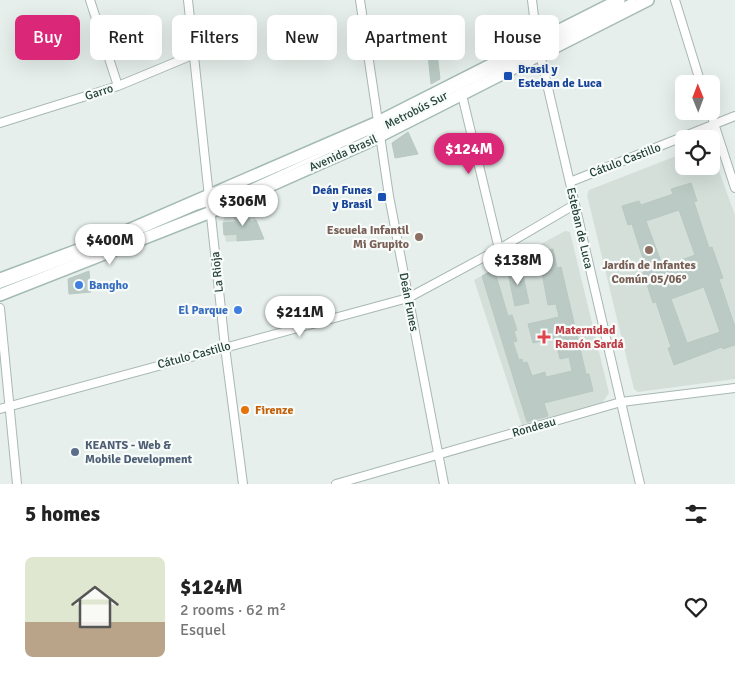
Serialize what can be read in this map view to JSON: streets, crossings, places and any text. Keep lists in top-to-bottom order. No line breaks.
{"streets":{"main road":["Avenida Brasil"],"street":["Garro","Cátulo Castillo","Esteban de Luca","La Rioja","Deán Funes","Rondeau"]},"crossings":[["Avenida Brasil","La Rioja"],["Avenida Brasil","Deán Funes"],["Cátulo Castillo","Esteban de Luca"],["Cátulo Castillo","La Rioja"],["Cátulo Castillo","Deán Funes"],["Esteban de Luca","Rondeau"],["Deán Funes","Rondeau"]],"places":{"transit":["Brasil y Esteban de Luca","Deán Funes y Brasil"],"other":["Escuela Infantil Mi Grupito","Jardín de Infantes Común 05/06°","Bangho","El Parque","Firenze","KEANTS - Web & Mobile Development"],"health":["Maternidad Ramón Sardá"]},"north":"top","page":{"chip":["Buy","Rent","Filters","New","Apartment","House"],"price":["$124M","$306M","$400M","$138M","$211M"],"heading":"5 homes","list":[{"name":"$124M","note":"2 rooms · 62 m² · Esquel"}]}}
